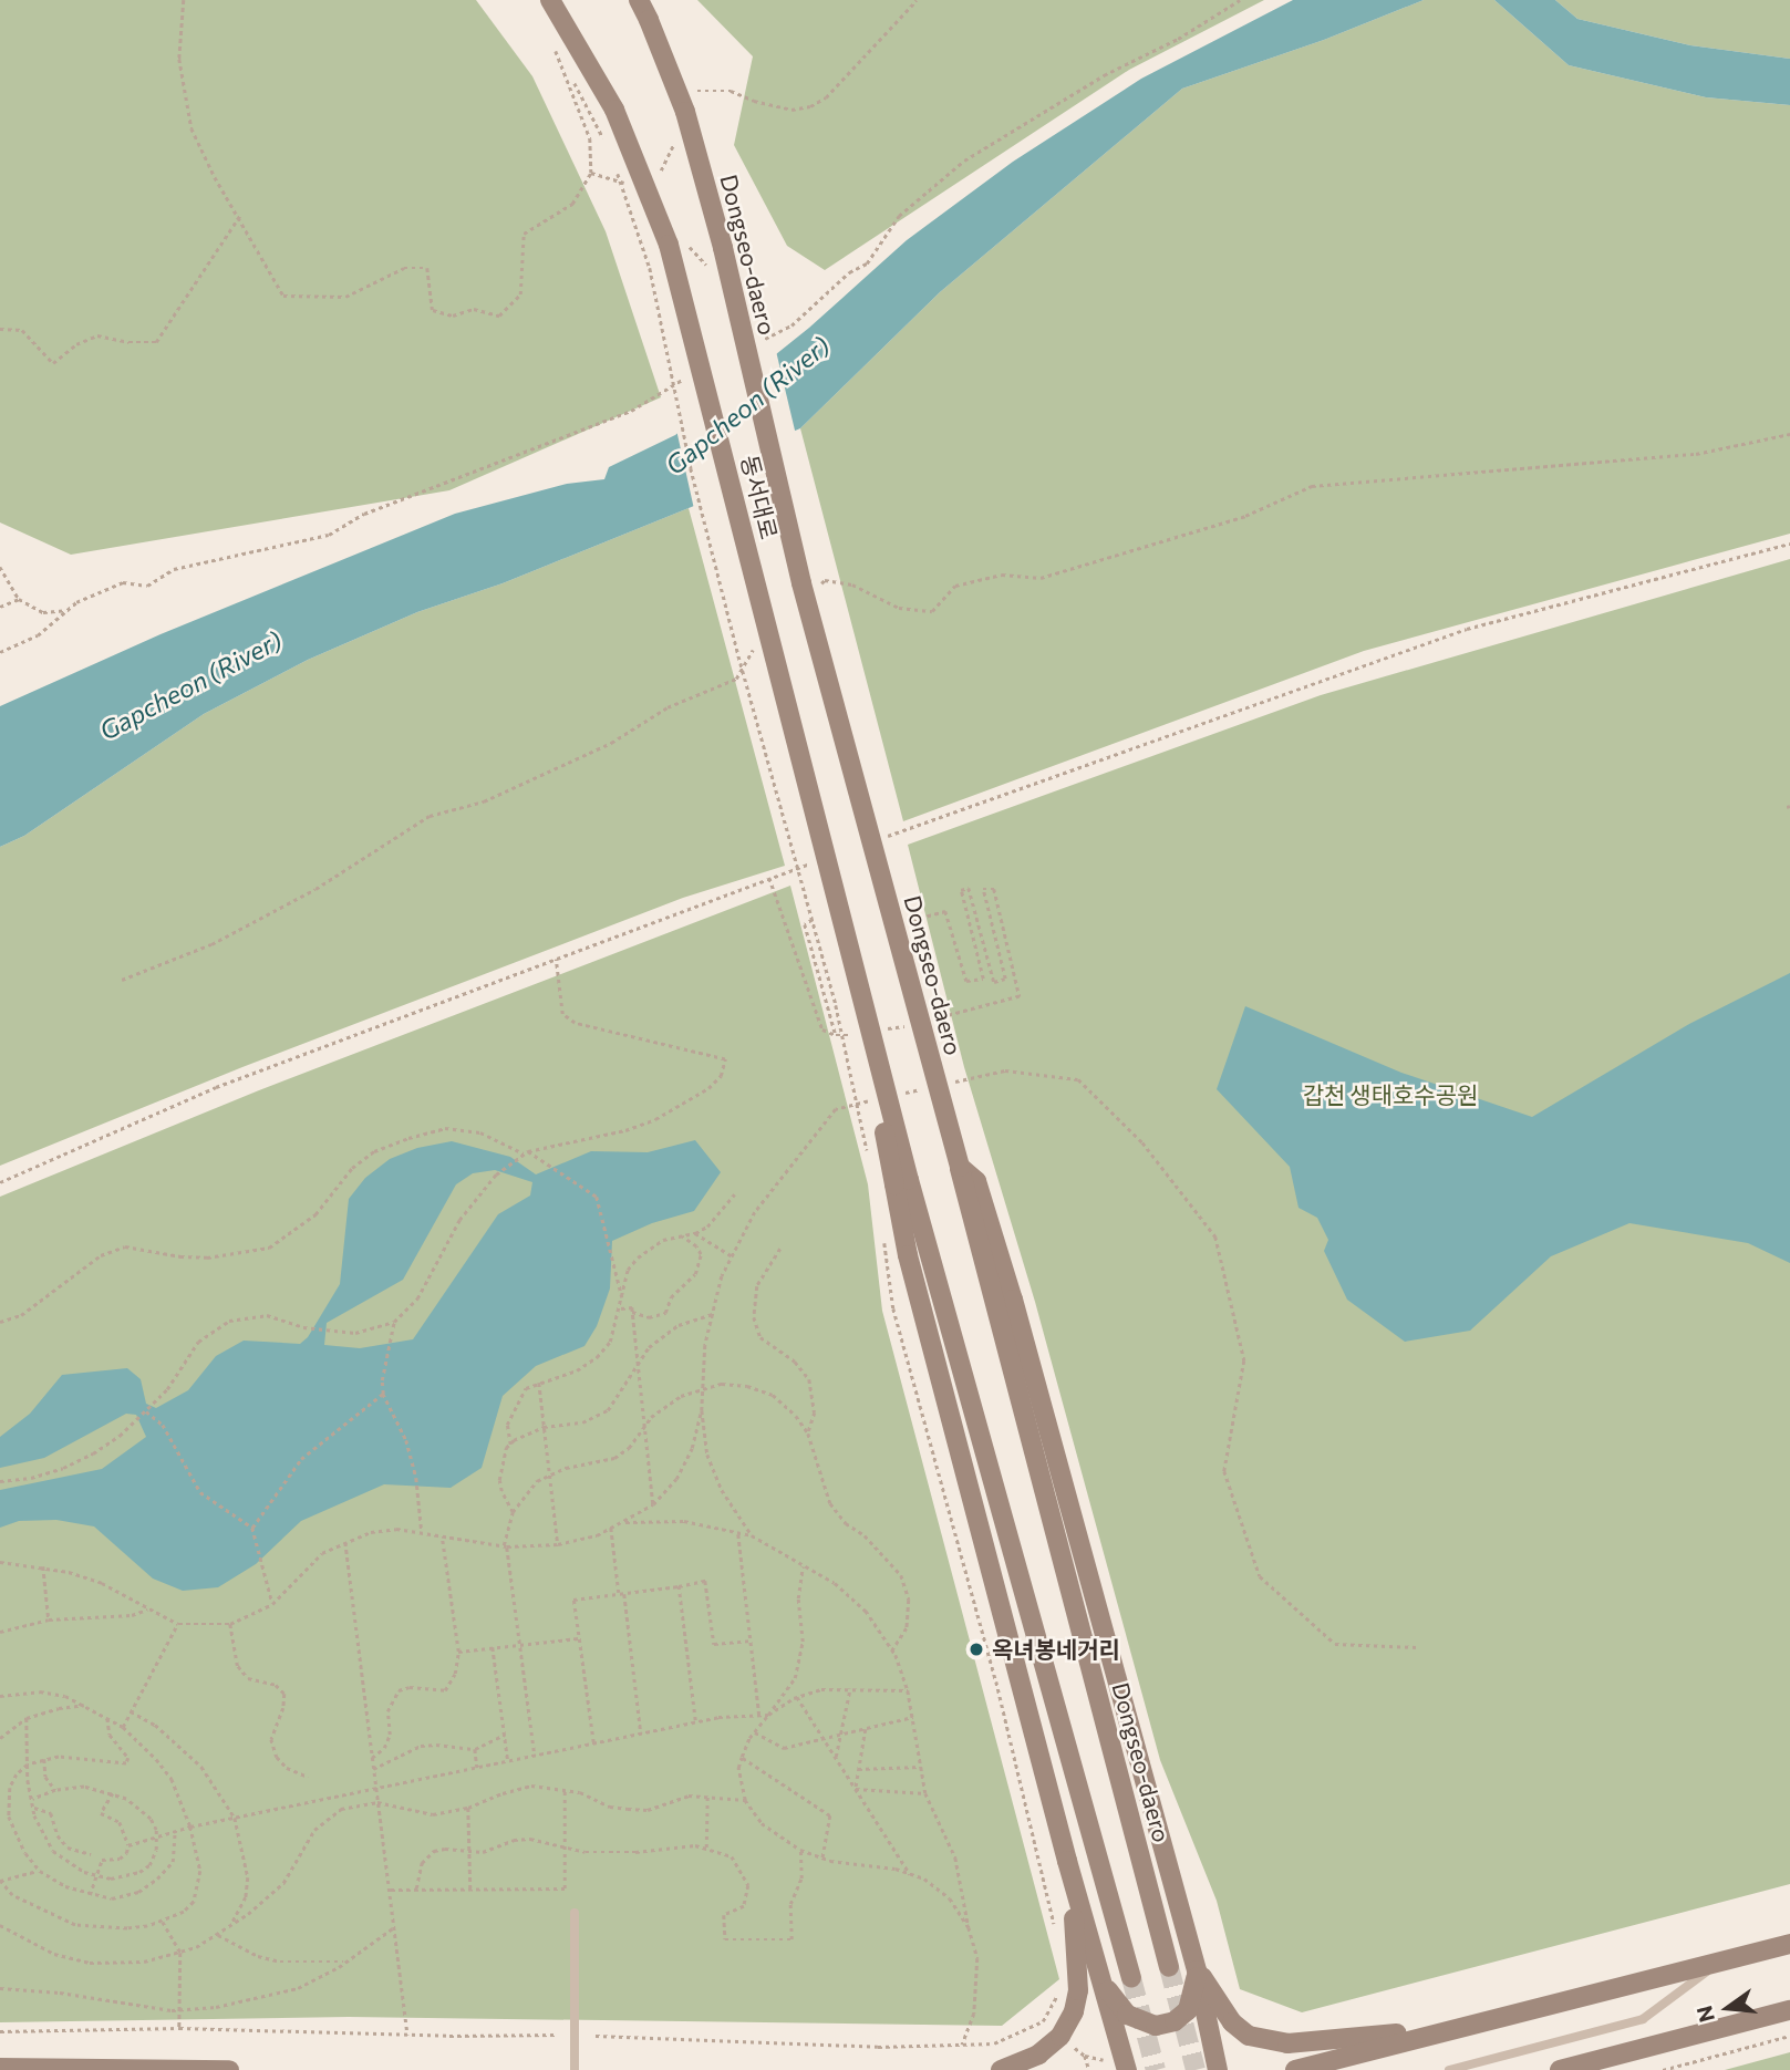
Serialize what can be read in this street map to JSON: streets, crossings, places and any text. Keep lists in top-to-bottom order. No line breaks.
{"streets":{"street":["Dongseo-daero","동서대로"]},"water":["Gapcheon (River)"],"parks":["갑천 생태호수공원"],"places":["옥녀봉네거리"],"north":"left"}
